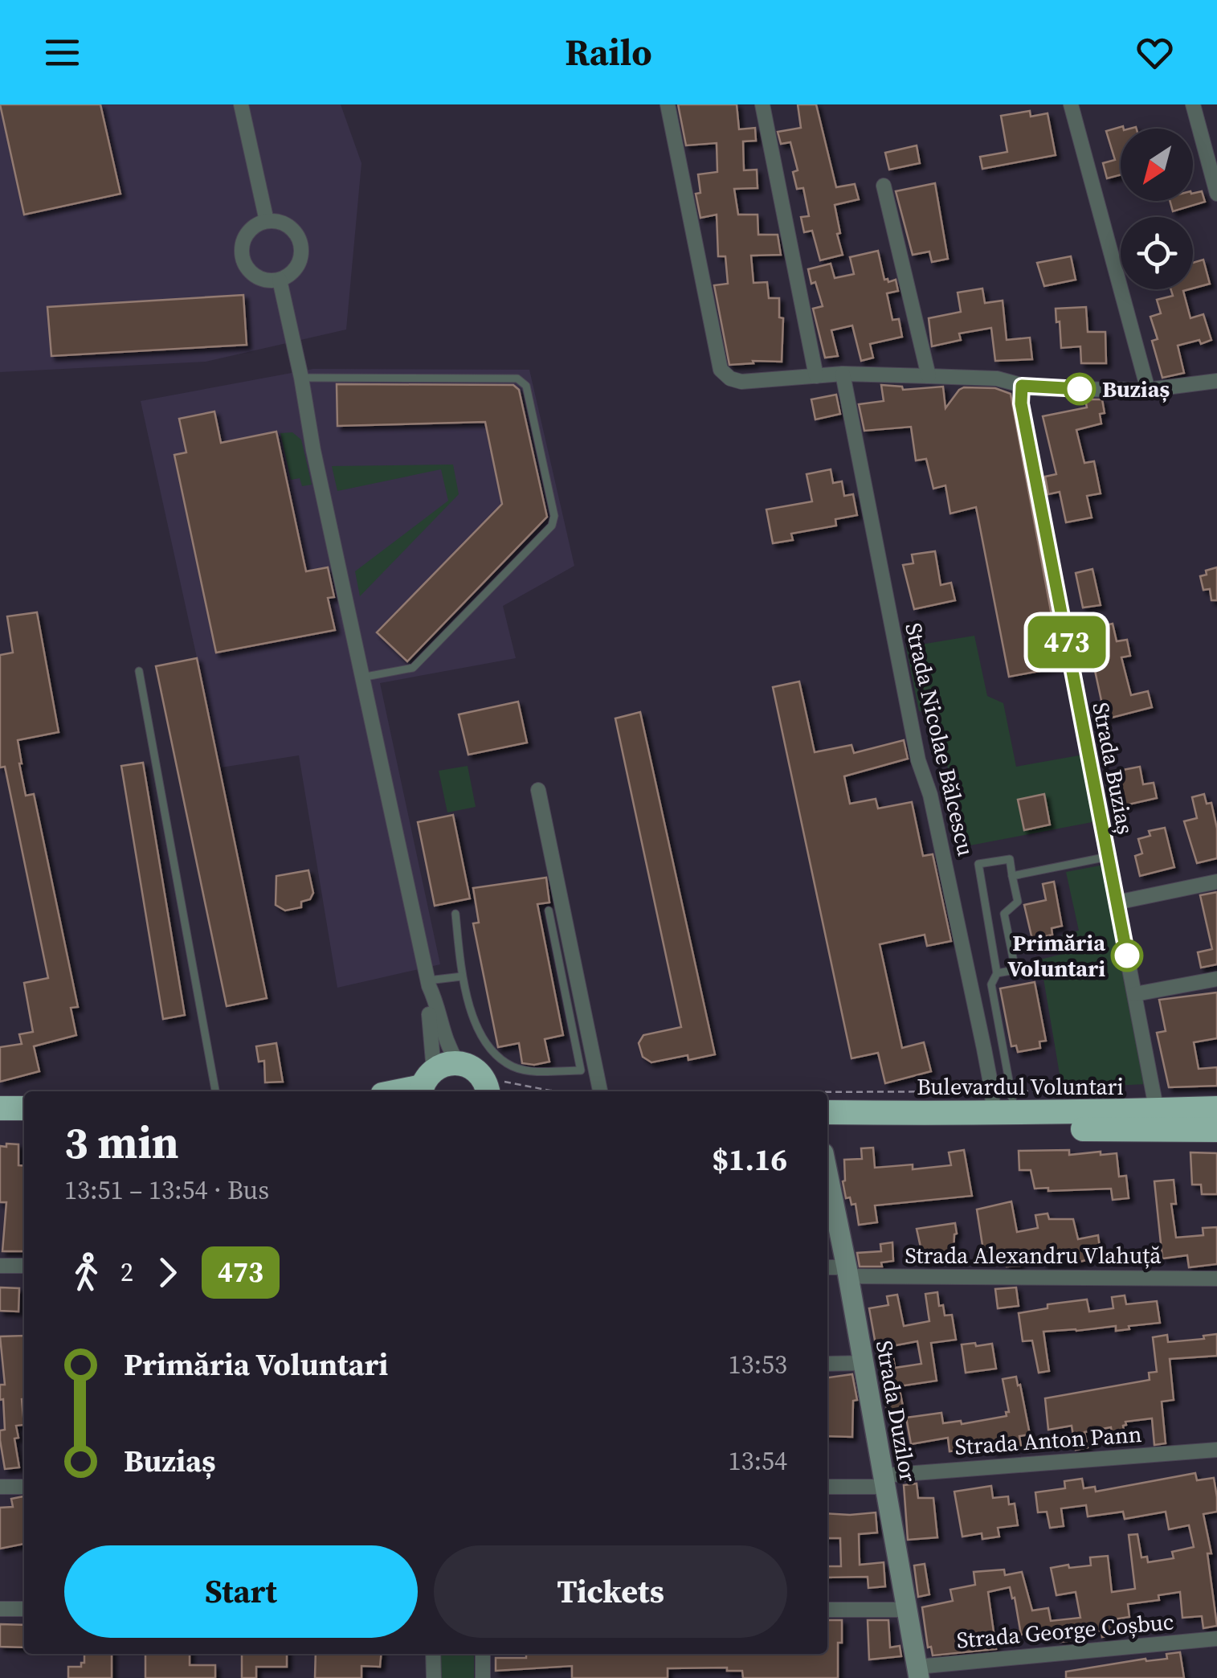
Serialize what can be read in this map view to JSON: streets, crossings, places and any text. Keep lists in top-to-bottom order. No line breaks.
{"streets":{"highway":["Bulevardul Voluntari"],"street":["Strada Nicolae Bălcescu","Strada Buziaș","Strada Alexandru Vlahuță","Strada Duzilor","Strada Anton Pann","Strada George Coșbuc"]},"crossings":[["Strada Nicolae Bălcescu","Bulevardul Voluntari"],["Strada Buziaș","Bulevardul Voluntari"],["Strada Alexandru Vlahuță","Strada Duzilor"],["Strada Duzilor","Strada Anton Pann"],["Strada Duzilor","Strada George Coșbuc"]],"places":["Buziaș","Primăria Voluntari"],"lines":["bus line 473"],"north":"bottom left","page":{"header":"Railo","on_map":"473","heading":["3 min","13:51 – 13:54 · Bus","$1.16"],"legs":["2","473"],"list":[{"name":"Primăria Voluntari","value":"13:53"},{"name":"Buziaș","value":"13:54"}],"buttons":["Start","Tickets"]}}
